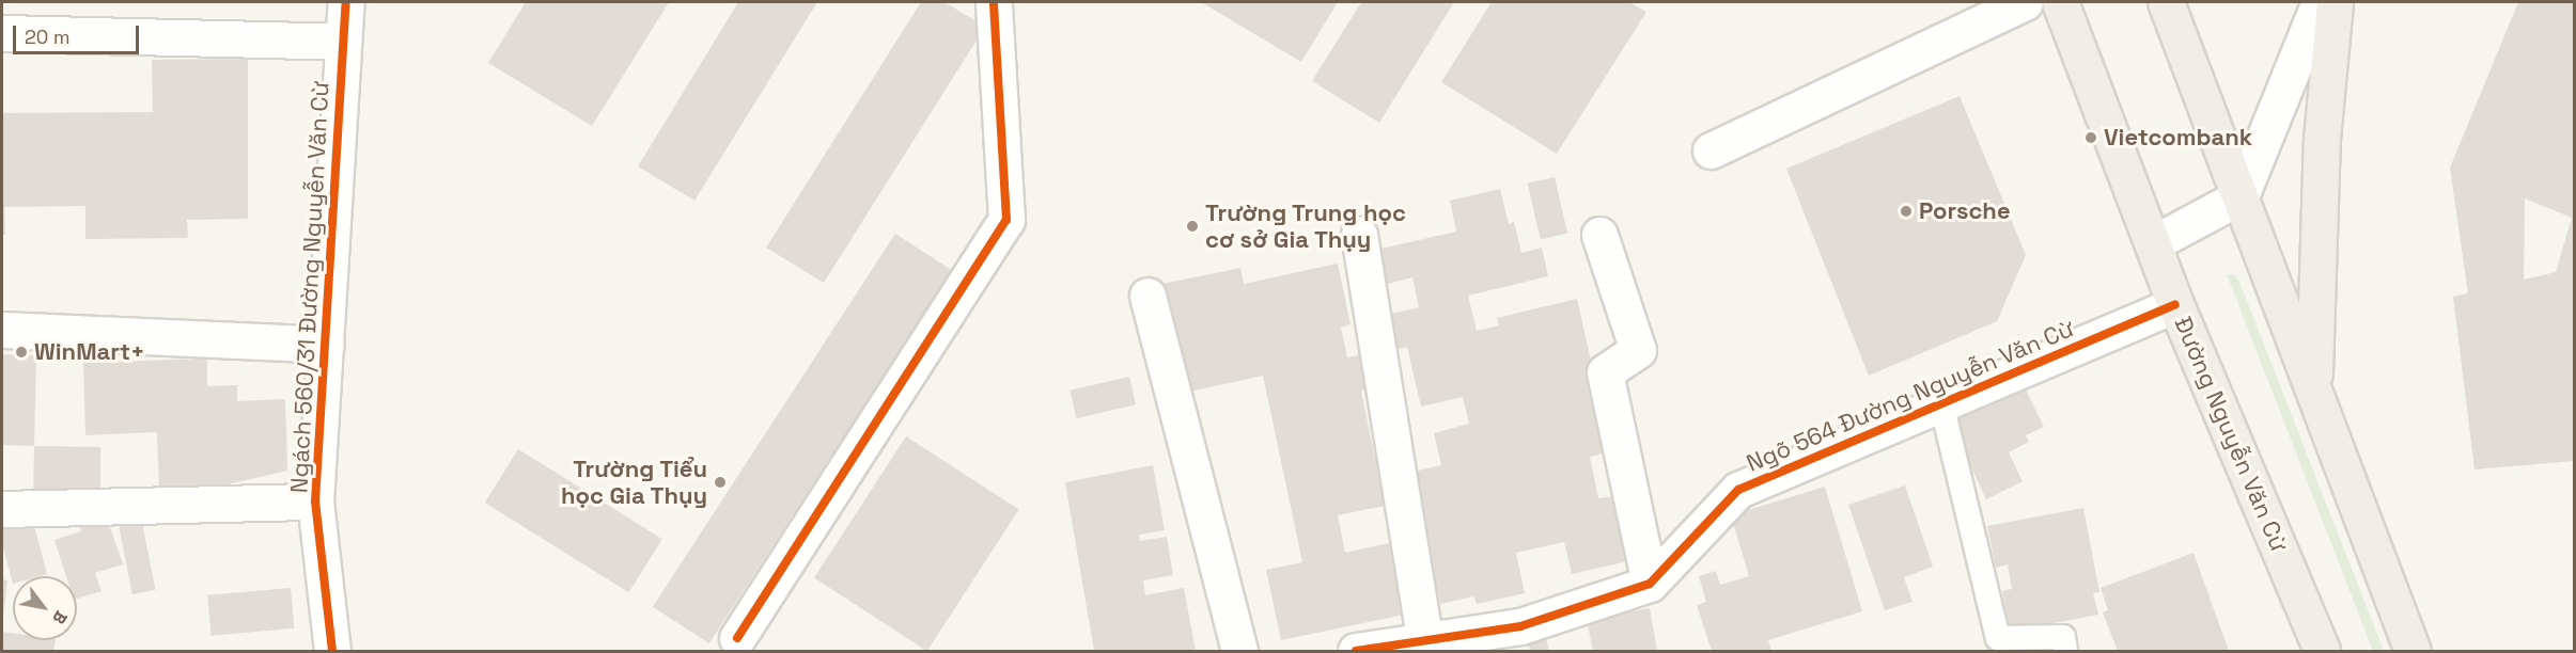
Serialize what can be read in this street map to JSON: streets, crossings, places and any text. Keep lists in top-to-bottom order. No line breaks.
{"streets":{"main road":["Đường Nguyễn Văn Cừ"],"street":["Ngách 560/31 Đường Nguyễn Văn Cừ","Ngõ 564 Đường Nguyễn Văn Cừ"]},"crossings":[["Ngõ 564 Đường Nguyễn Văn Cừ","Đường Nguyễn Văn Cừ"]],"places":["Vietcombank","Porsche","Trường Trung học cơ sở Gia Thụy","WinMart+","Trường Tiểu học Gia Thụy"],"scale_bar":"20 m","north":"bottom right"}
